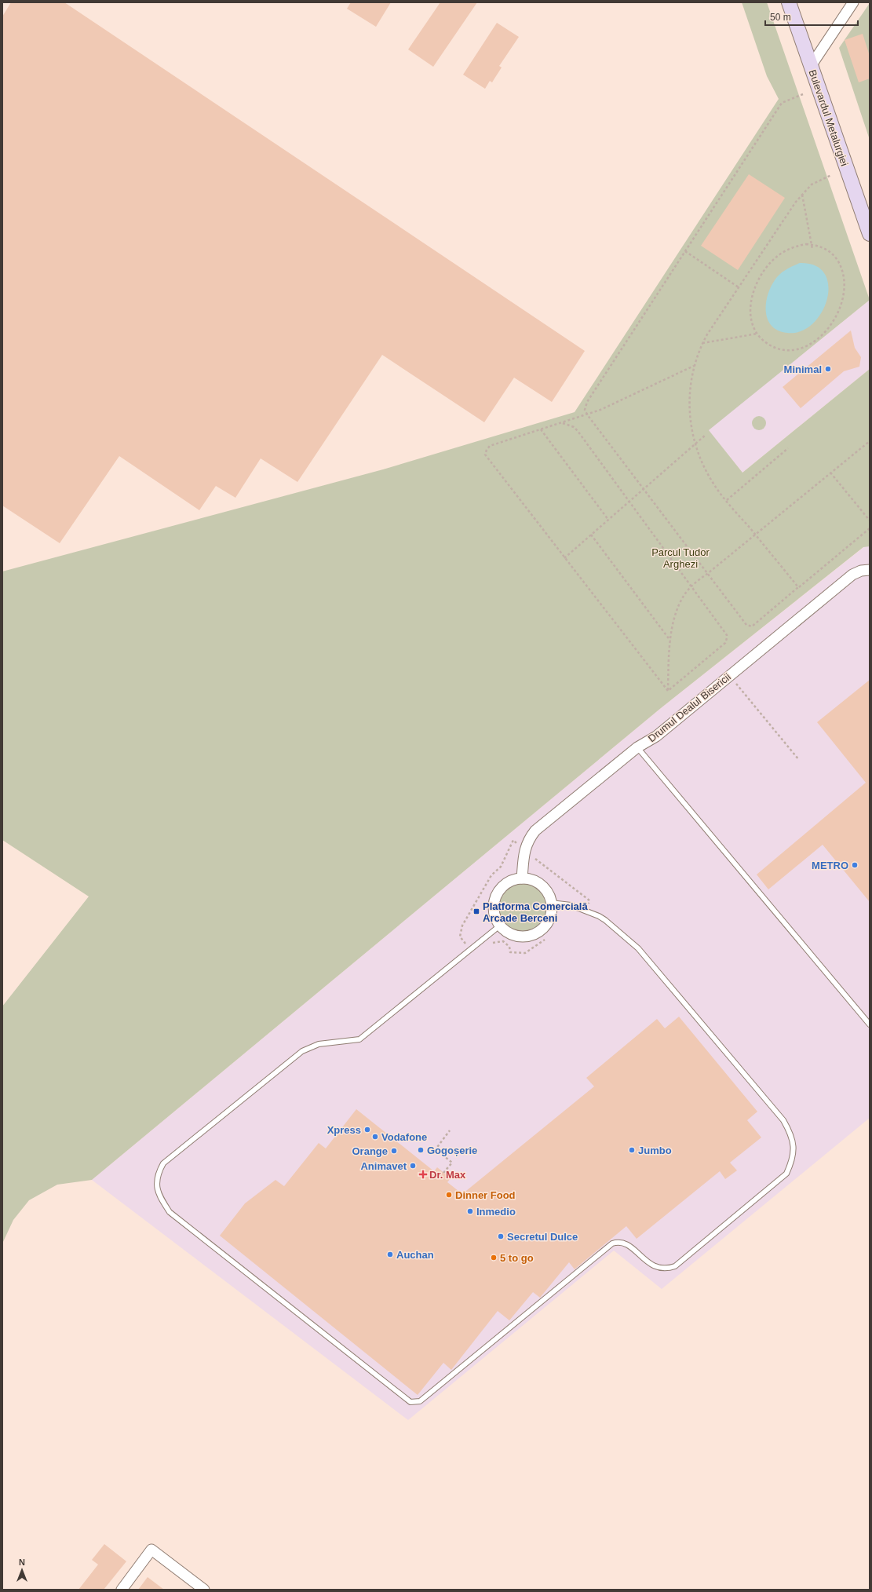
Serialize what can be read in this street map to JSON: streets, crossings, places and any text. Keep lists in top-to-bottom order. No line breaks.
{"streets":{"main road":["Bulevardul Metalurgiei"],"street":["Drumul Dealul Bisericii"]},"parks":["Parcul Tudor Arghezi"],"places":{"other":["Minimal","METRO","Xpress","Vodafone","Gogoșerie","Jumbo","Orange","Animavet","Dinner Food","Inmedio","Secretul Dulce","Auchan","5 to go"],"transit":["Platforma Comercială Arcade Berceni"],"health":["Dr. Max"]},"scale_bar":"50 m","north":"top"}
